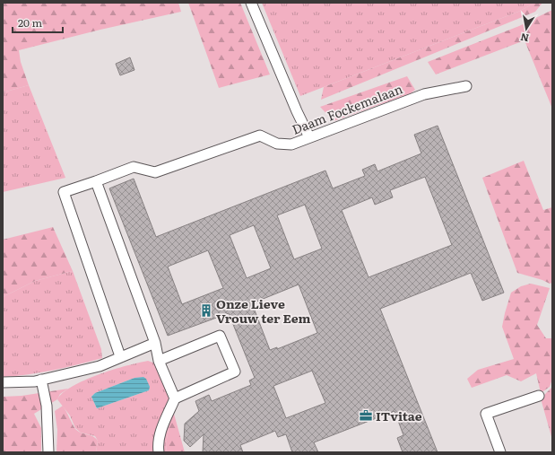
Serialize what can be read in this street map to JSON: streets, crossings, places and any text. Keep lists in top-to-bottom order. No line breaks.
{"streets":{"lane":["Daam Fockemalaan"]},"places":{"building":["Onze Lieve Vrouw ter Eem"],"office":["ITvitae"]},"scale_bar":"20 m","north":"bottom"}
